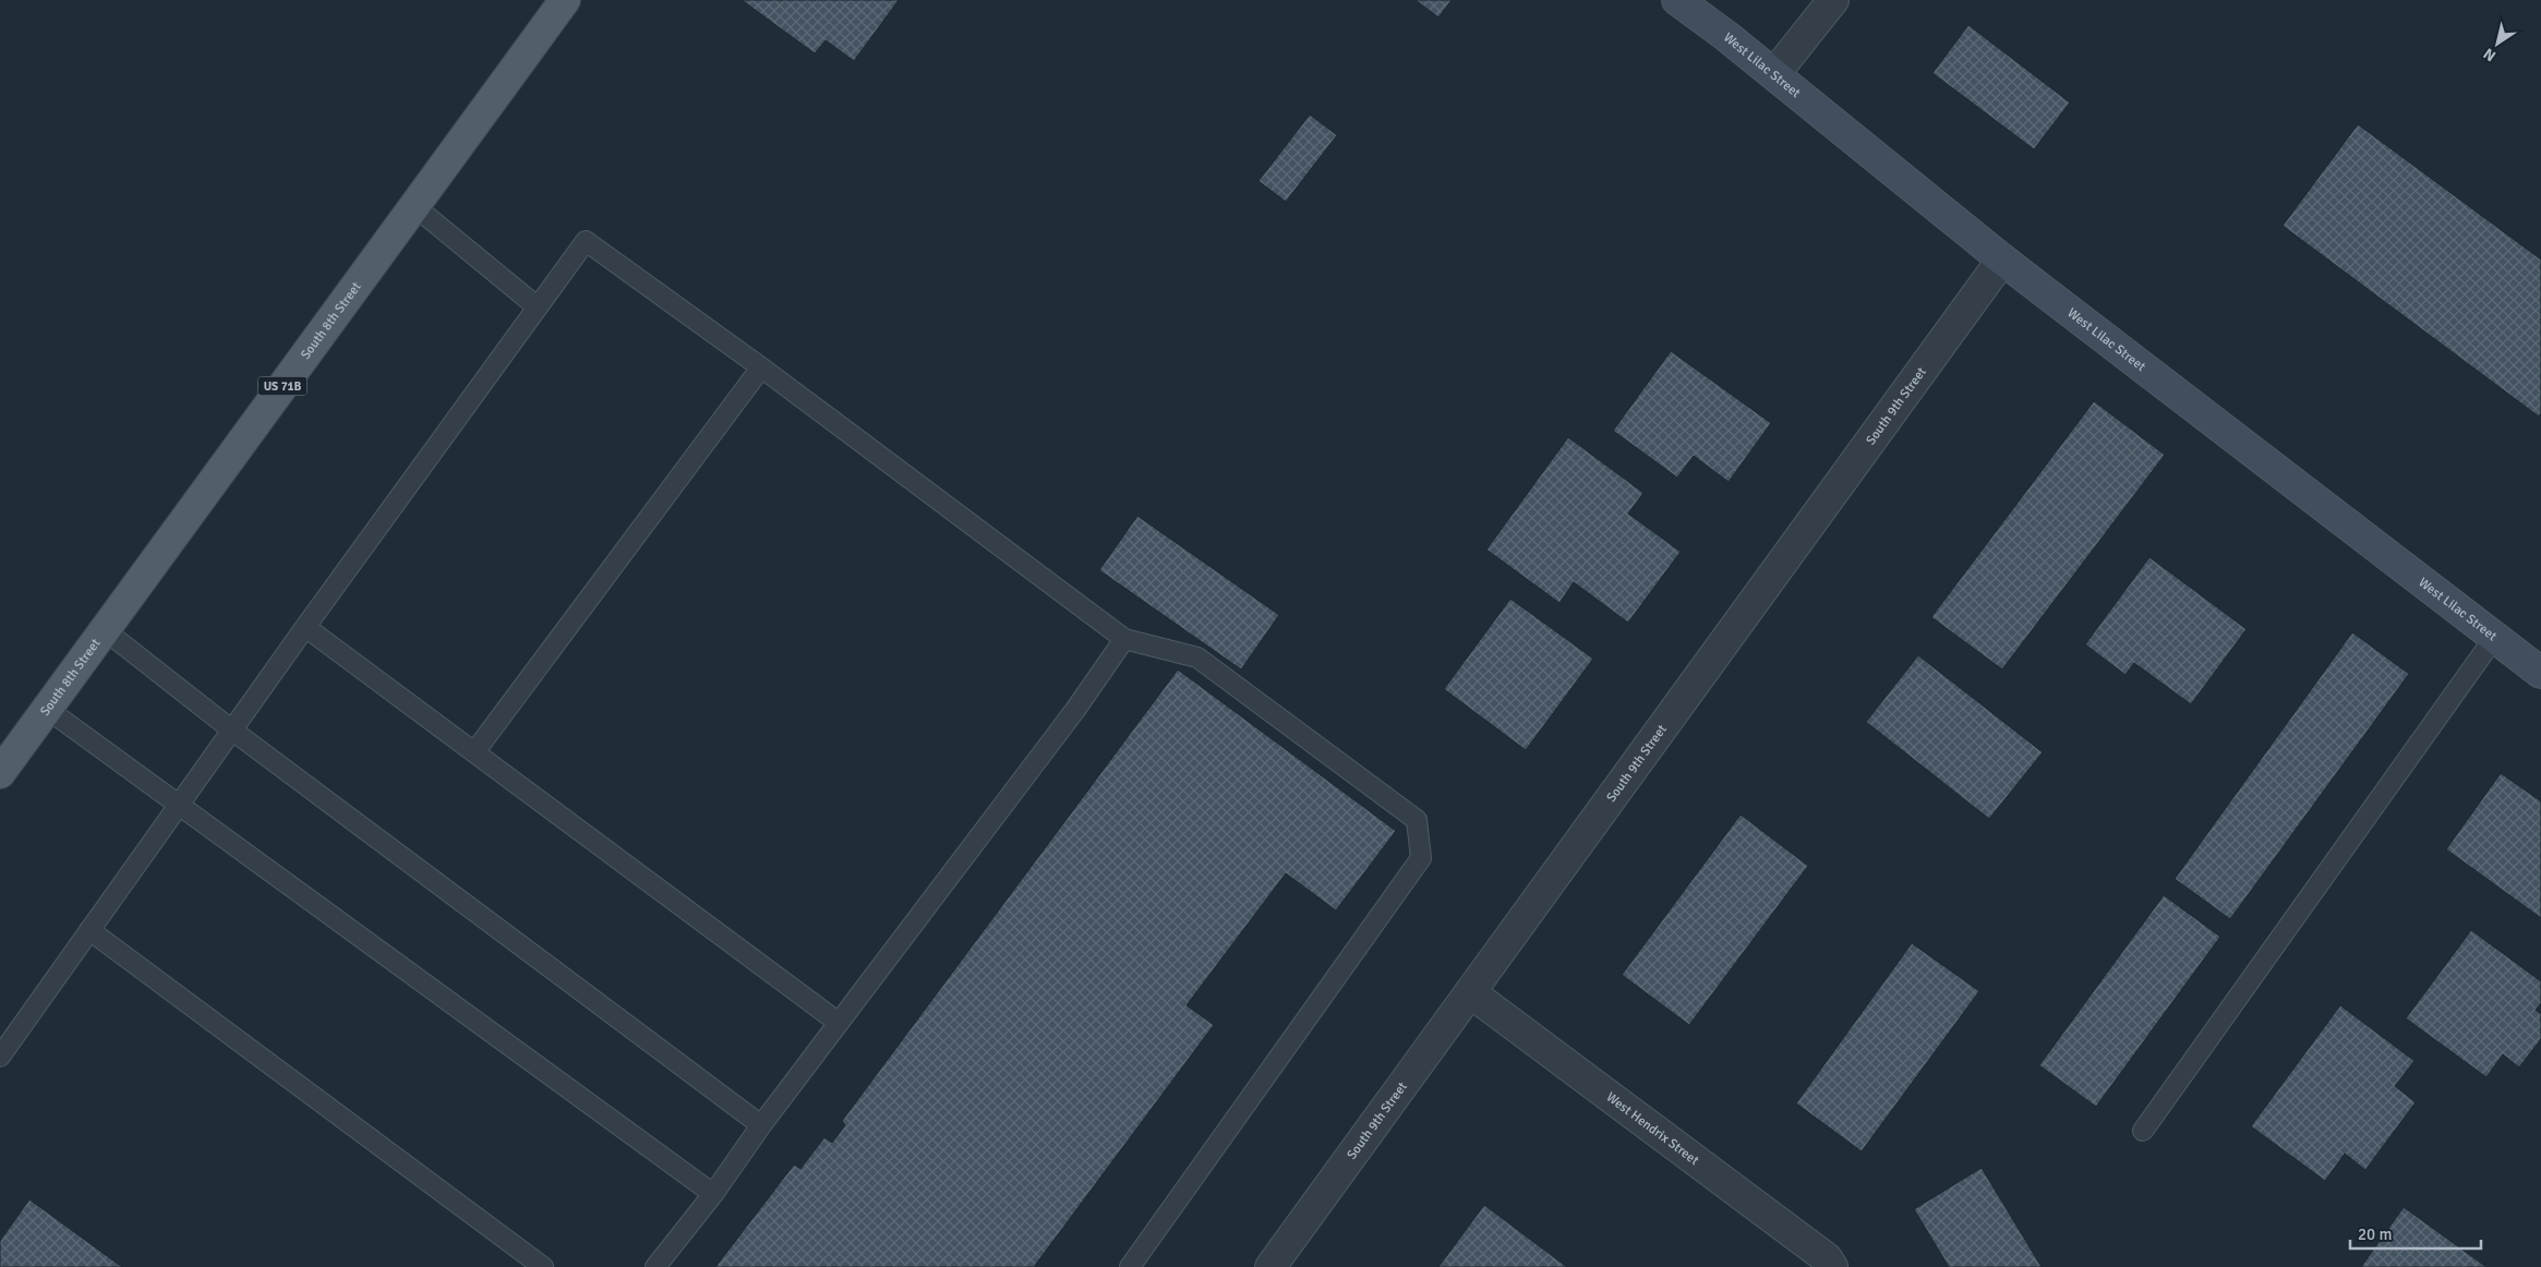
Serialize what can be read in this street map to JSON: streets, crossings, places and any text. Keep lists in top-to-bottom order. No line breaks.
{"streets":{"main road":["South 8th Street","US 71B"],"street":["West Lilac Street","South 9th Street","West Hendrix Street"]},"crossings":[["West Lilac Street","South 9th Street"],["South 9th Street","West Hendrix Street"]],"scale_bar":"20 m","north":"bottom left"}
